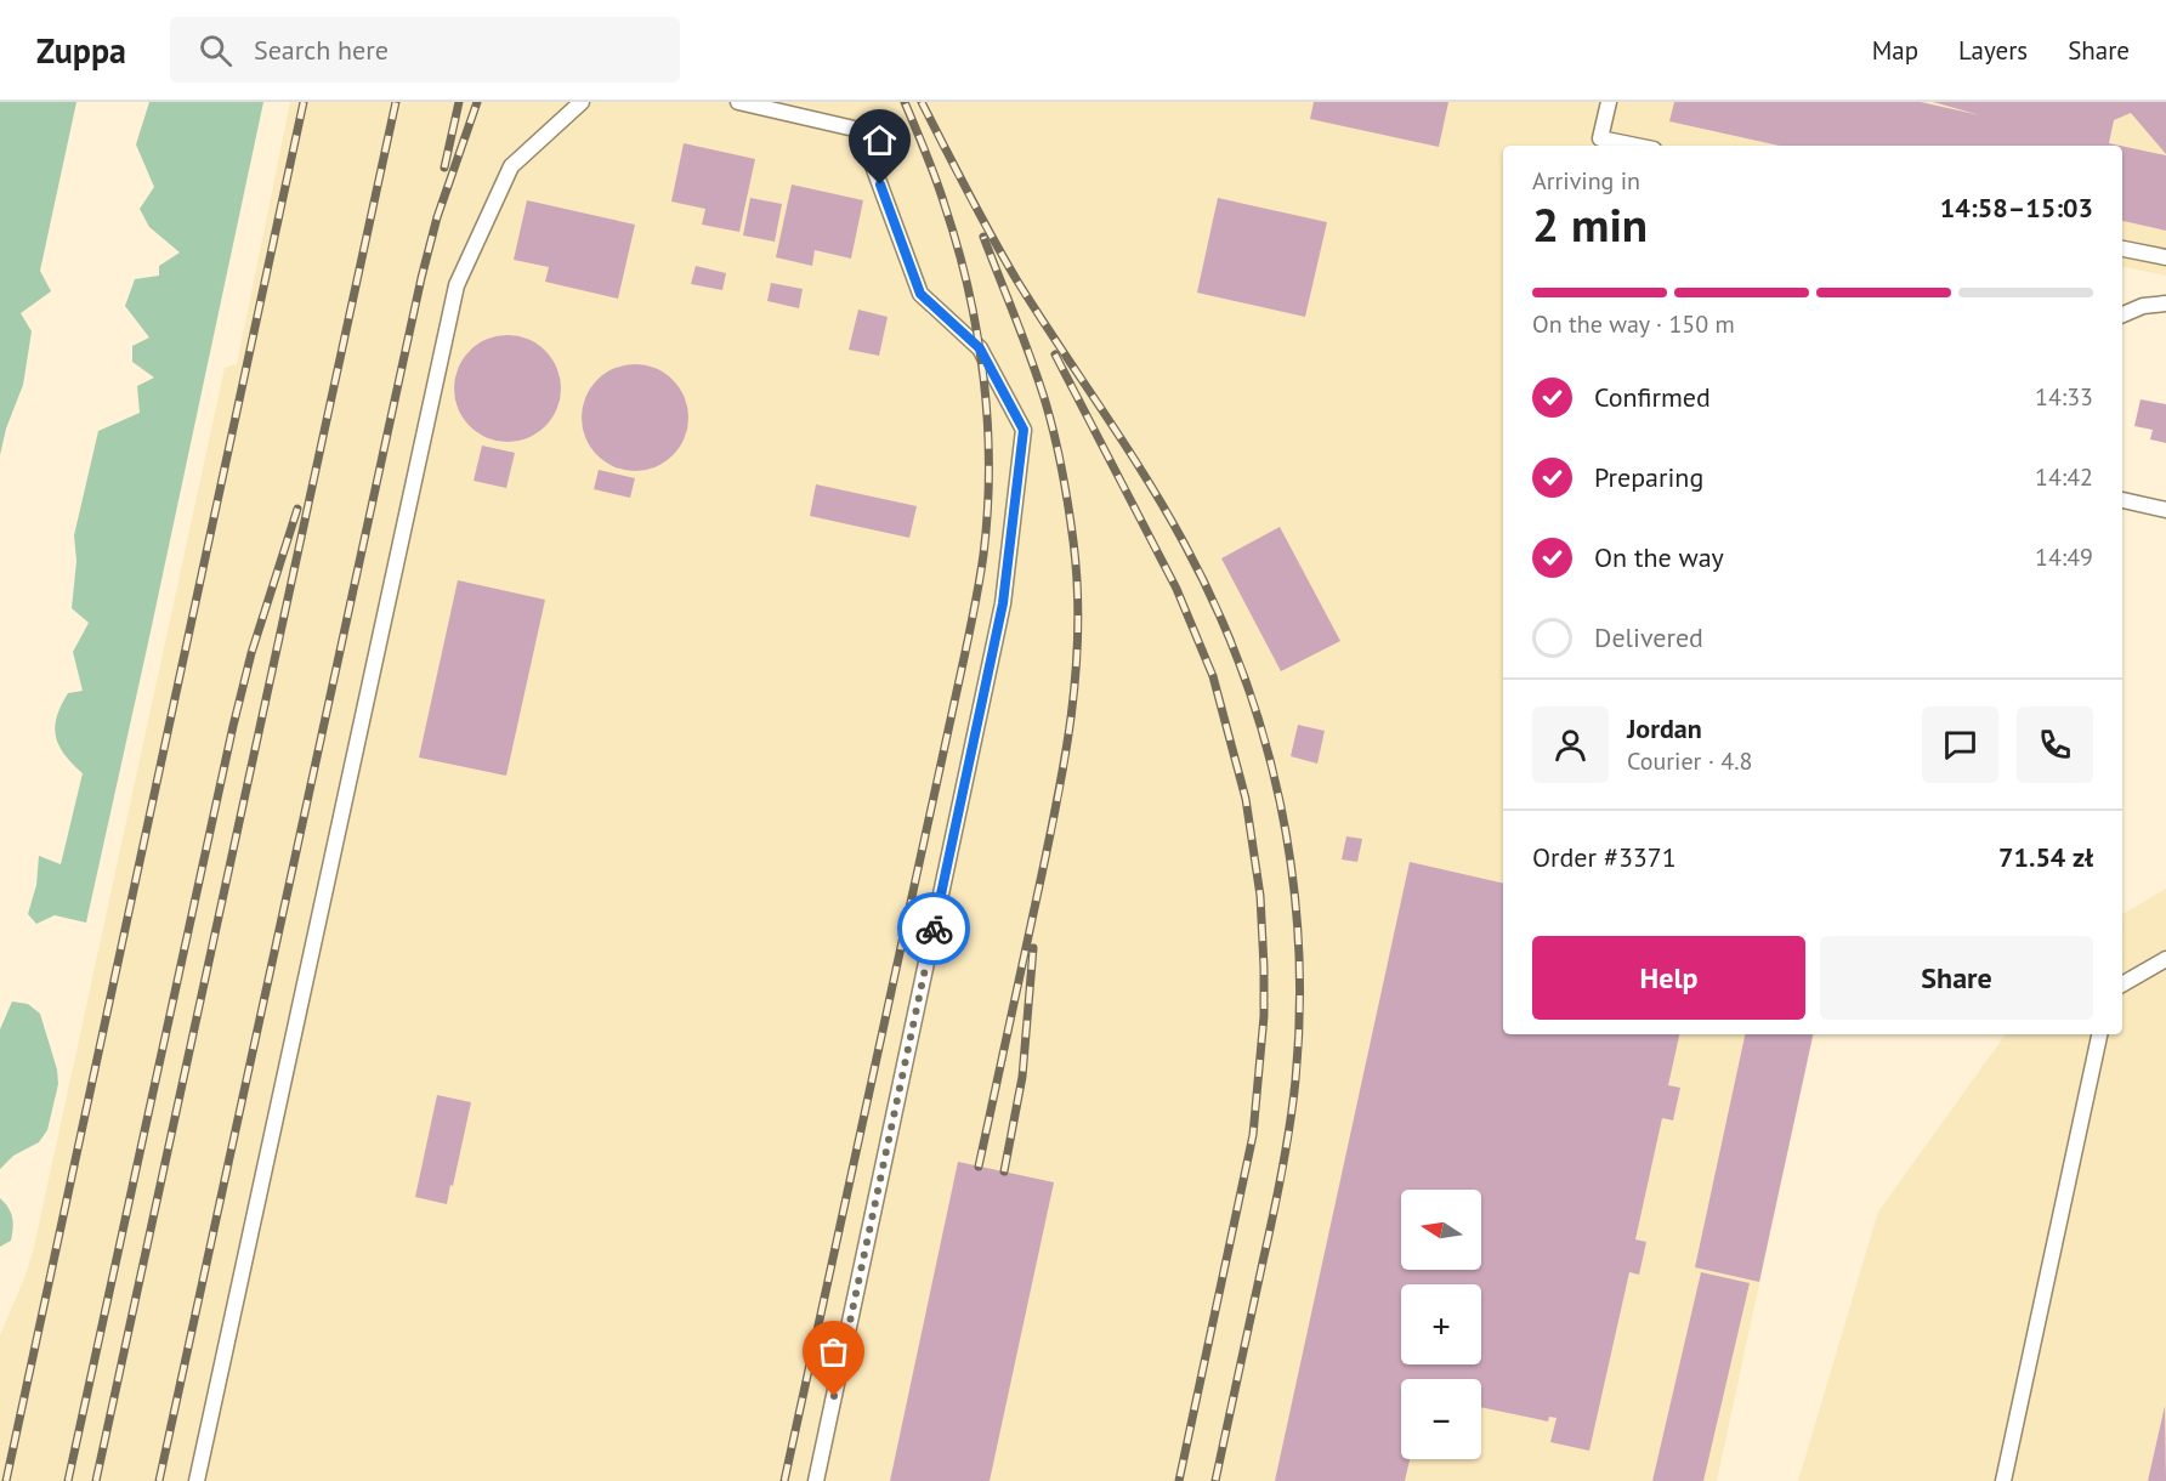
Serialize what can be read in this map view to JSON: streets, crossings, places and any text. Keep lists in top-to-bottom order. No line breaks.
{"north":"left","page":{"header":"Zuppa","search":"Search here","nav":["Map","Layers","Share"],"heading":["2 min","Arriving in","14:58–15:03"],"panel":["Jordan","Courier · 4.8","Order #3371","71.54 zł"],"bar":"On the way · 150 m","list":[["Confirmed","14:33"],["Preparing","14:42"],["On the way","14:49"],"Delivered"],"buttons":["Help","Share"],"map_buttons":["+","−"]}}
